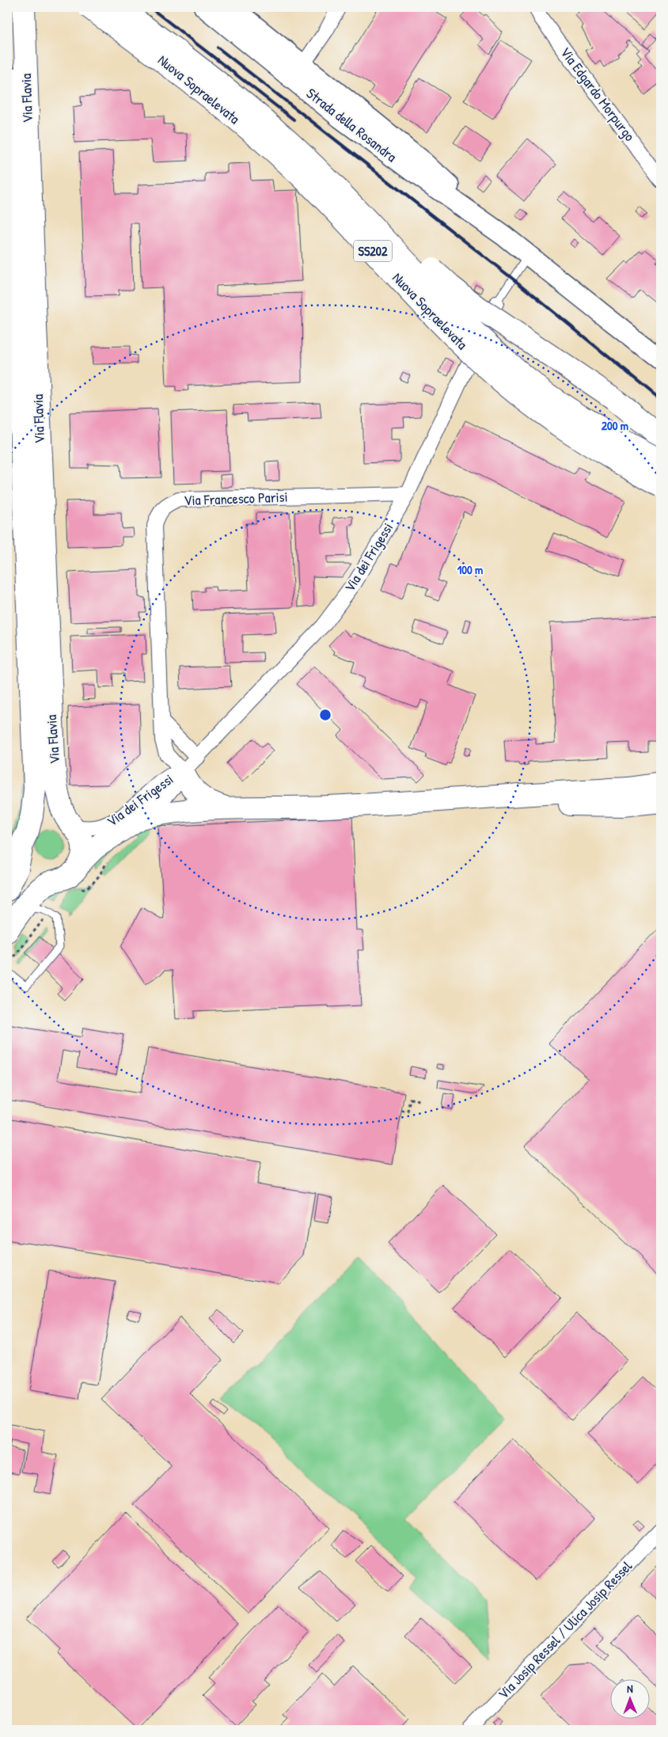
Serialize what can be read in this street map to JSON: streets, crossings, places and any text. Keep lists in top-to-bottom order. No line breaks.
{"streets":{"main road":["Nuova Sopraelevata","Via Flavia","Strada della Rosandra","SS202"],"street":["Via Edgardo Morpurgo","Via Francesco Parisi","Via dei Frigessi","Via Josip Ressel / Ulica Josip Ressel"]},"crossings":[["Via Flavia","Via dei Frigessi"],["Via Francesco Parisi","Via dei Frigessi"]],"north":"top","rings":["200 m","100 m"]}
